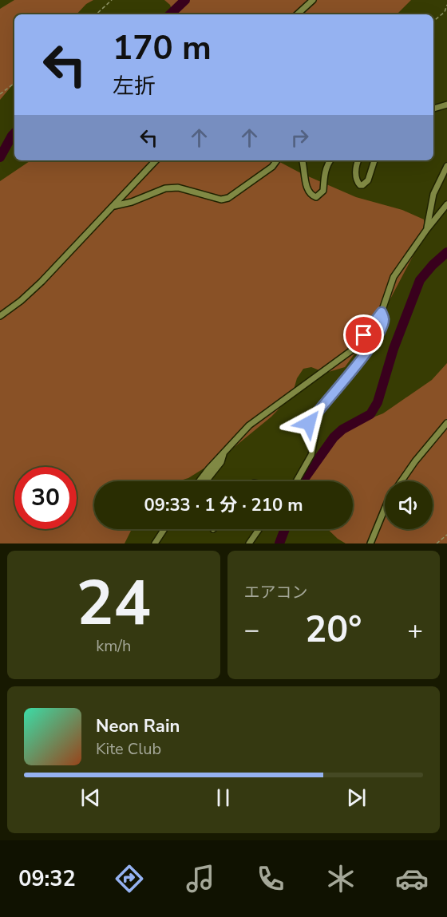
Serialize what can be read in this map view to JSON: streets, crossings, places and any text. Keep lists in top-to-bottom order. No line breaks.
{"page":{"turn":["170 m","左折"],"limit":"30","trip":"09:33 · 1 分 · 210 m","tile":[["24","km/h"],"エアコン"],"heat":["−","20°","+"],"song":["Neon Rain","Kite Club"],"tabs":"09:32"}}
